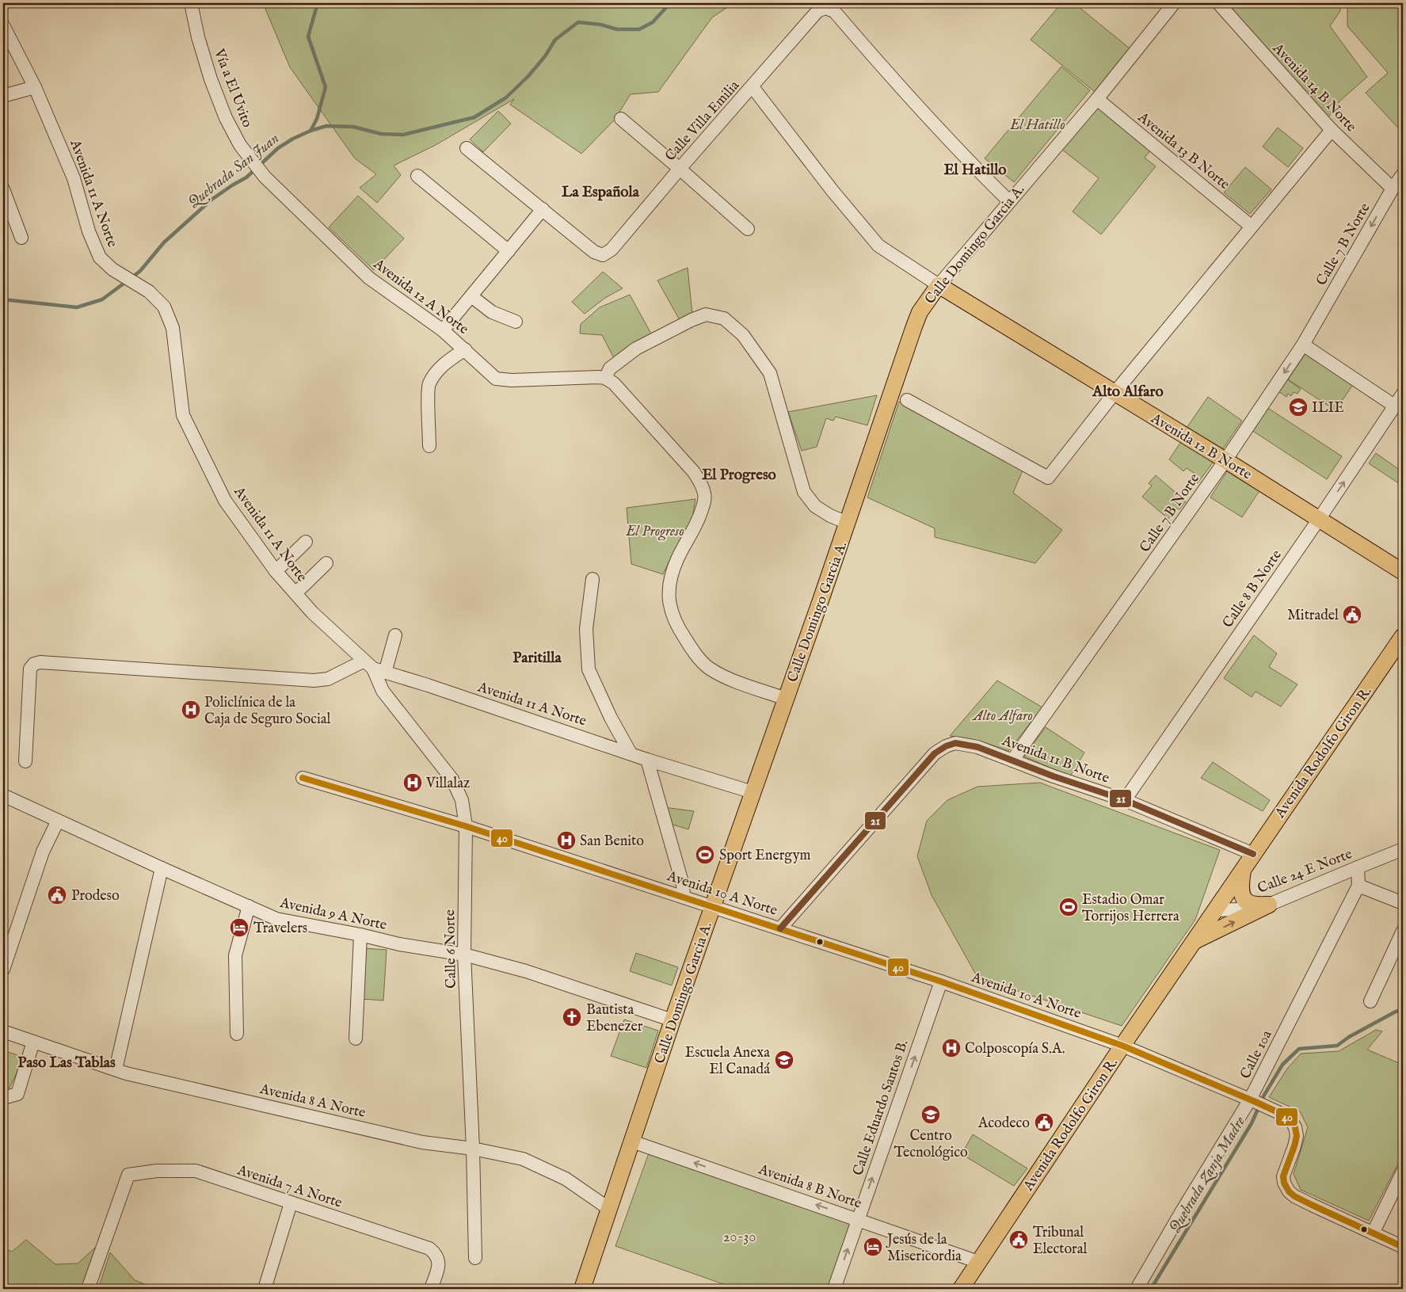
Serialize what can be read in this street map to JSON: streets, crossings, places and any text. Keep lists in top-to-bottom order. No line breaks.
{"streets":{"main road":["Calle Domingo Garcia A.","Avenida 12 B Norte","Avenida Rodolfo Giron R."],"street":["Avenida 14 B Norte","Vía a El Uvito","Calle Villa Emilia","Avenida 13 B Norte","Avenida 11 A Norte","Calle 7 B Norte","Avenida 12 A Norte","Calle 8 B Norte","Avenida 11 B Norte","Calle 24 E Norte","Avenida 10 A Norte","Avenida 9 A Norte","Calle 6 Norte","Calle 10a","Avenida 8 A Norte","Calle Eduardo Santos B.","Avenida 7 A Norte","Avenida 8 B Norte"]},"crossings":[["Avenida 14 B Norte","Calle 7 B Norte"],["Vía a El Uvito","Avenida 12 A Norte"],["Calle Villa Emilia","Calle Domingo Garcia A."],["Avenida 13 B Norte","Calle Domingo Garcia A."],["Avenida 11 A Norte","Calle Domingo Garcia A."],["Avenida 11 A Norte","Calle 6 Norte"],["Calle Domingo Garcia A.","Avenida 12 B Norte"],["Calle Domingo Garcia A.","Avenida 10 A Norte"],["Calle Domingo Garcia A.","Avenida 9 A Norte"],["Calle Domingo Garcia A.","Avenida 8 A Norte"],["Calle Domingo Garcia A.","Avenida 8 B Norte"],["Calle 7 B Norte","Avenida 12 B Norte"],["Calle 7 B Norte","Avenida 11 B Norte"],["Avenida 12 B Norte","Calle 8 B Norte"],["Calle 8 B Norte","Avenida 11 B Norte"],["Avenida Rodolfo Giron R.","Avenida 11 B Norte"],["Avenida Rodolfo Giron R.","Calle 24 E Norte"],["Avenida Rodolfo Giron R.","Avenida 10 A Norte"],["Avenida Rodolfo Giron R.","Avenida 8 B Norte"],["Avenida 11 B Norte","Avenida 10 A Norte"],["Calle 24 E Norte","Calle 10a"],["Avenida 10 A Norte","Calle 6 Norte"],["Avenida 10 A Norte","Calle 10a"],["Avenida 10 A Norte","Calle Eduardo Santos B."],["Avenida 9 A Norte","Calle 6 Norte"],["Calle 6 Norte","Avenida 8 A Norte"],["Calle Eduardo Santos B.","Avenida 8 B Norte"]],"one_way":["Calle Eduardo Santos B.","Avenida 8 B Norte"],"districts":["El Hatillo","La Española","Alto Alfaro","El Progreso","Paritilla","Paso Las Tablas"],"water":["Quebrada San Juan","Quebrada Zanja Madre"],"parks":["El Hatillo","El Progreso","Alto Alfaro","20-30"],"places":{"school or university":["ILIE","Escuela Anexa El Canadá","Centro Tecnológico"],"public building":["Mitradel","Prodeso","Acodeco","Tribunal Electoral"],"hospital":["Policlínica de la Caja de Seguro Social","Villalaz","San Benito","Colposcopía S.A."],"sports":["Sport Energym","Estadio Omar Torrijos Herrera"],"hotel":["Travelers","Jesús de la Misericordia"],"church":["Bautista Ebenezer"]},"lines":["transit line 21","transit line 40"]}
